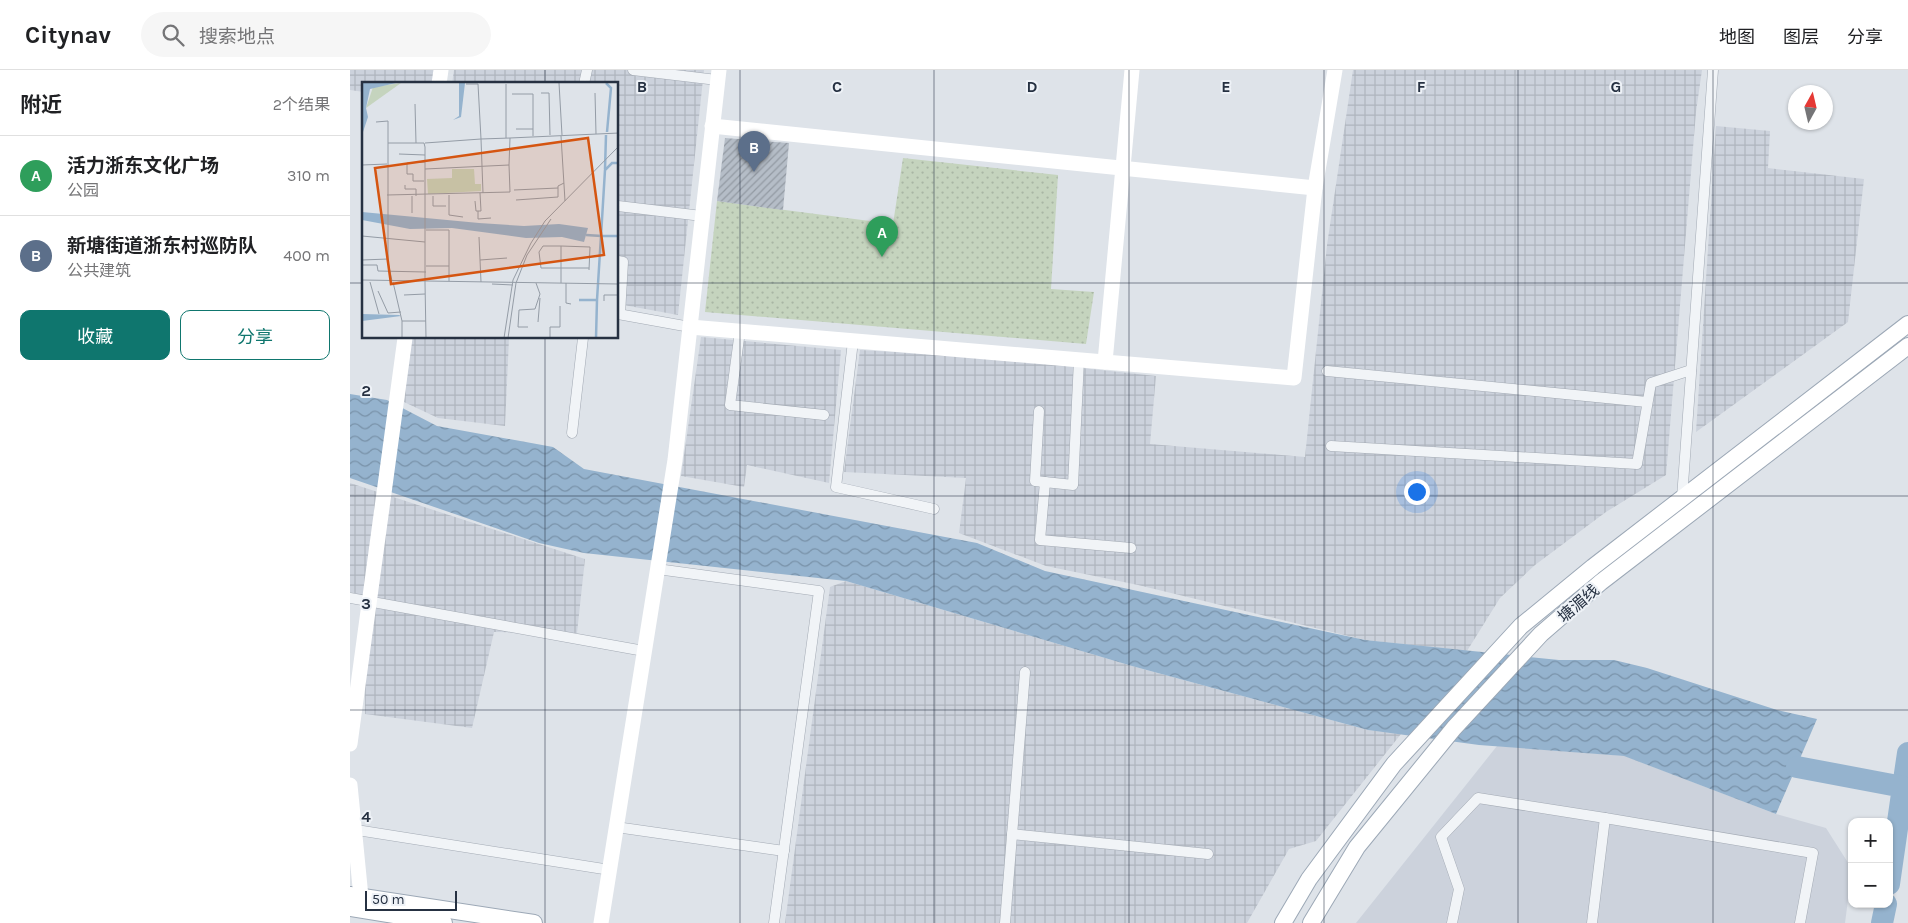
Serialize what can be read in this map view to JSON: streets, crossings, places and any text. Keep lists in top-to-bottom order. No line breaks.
{"streets":{"main road":["塘湄线"]},"scale_bar":"50 m","north":"top","page":{"header":"Citynav","search":"搜索地点","nav":["地图","图层","分享"],"heading":["附近","2个结果"],"pins":["B","A"],"list":[{"mark":"A","name":"活力浙东文化广场","note":"公园","value":"310 m"},{"mark":"B","name":"新塘街道浙东村巡防队","note":"公共建筑","value":"400 m"}],"buttons":["收藏","分享"],"map_buttons":["+","−"],"scale":"50 m"},"grid":{"columns":["B","C","D","E","F","G"],"rows":["2","3","4"]}}
